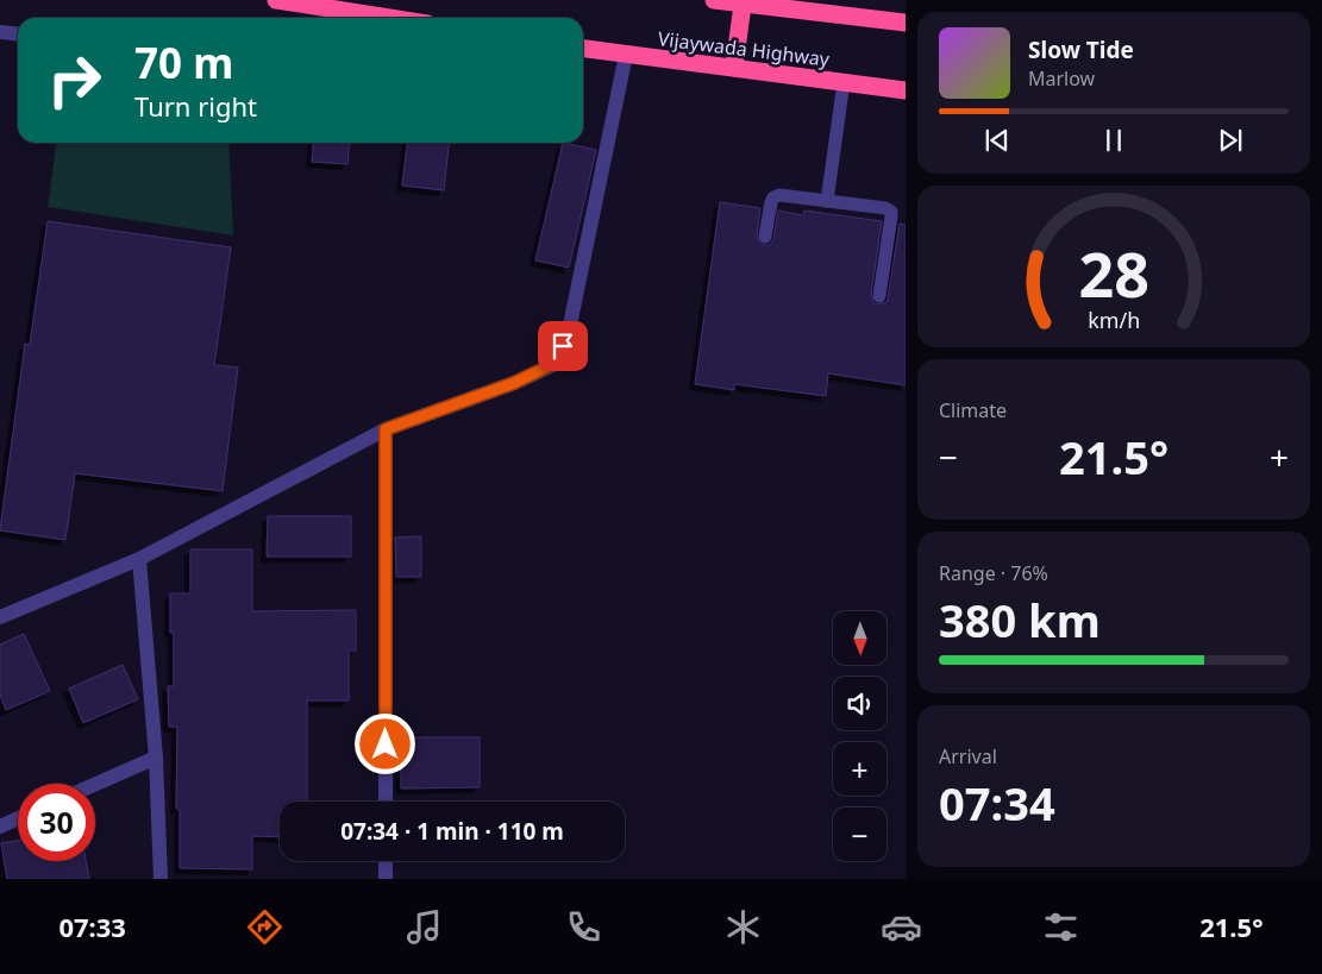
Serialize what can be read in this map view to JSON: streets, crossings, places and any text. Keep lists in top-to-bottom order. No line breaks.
{"streets":{"highway":["Vijaywada Highway"]},"north":"bottom","page":{"turn":["70 m","Turn right"],"song":["Slow Tide","Marlow"],"tile":["Climate",["Range · 76%","380 km"],["Arrival","07:34"]],"heat":["−","21.5°","+"],"map_buttons":["+","−"],"limit":"30","trip":"07:34 · 1 min · 110 m","tabs":["07:33","21.5°"],"gauge":["28","km/h"]}}
